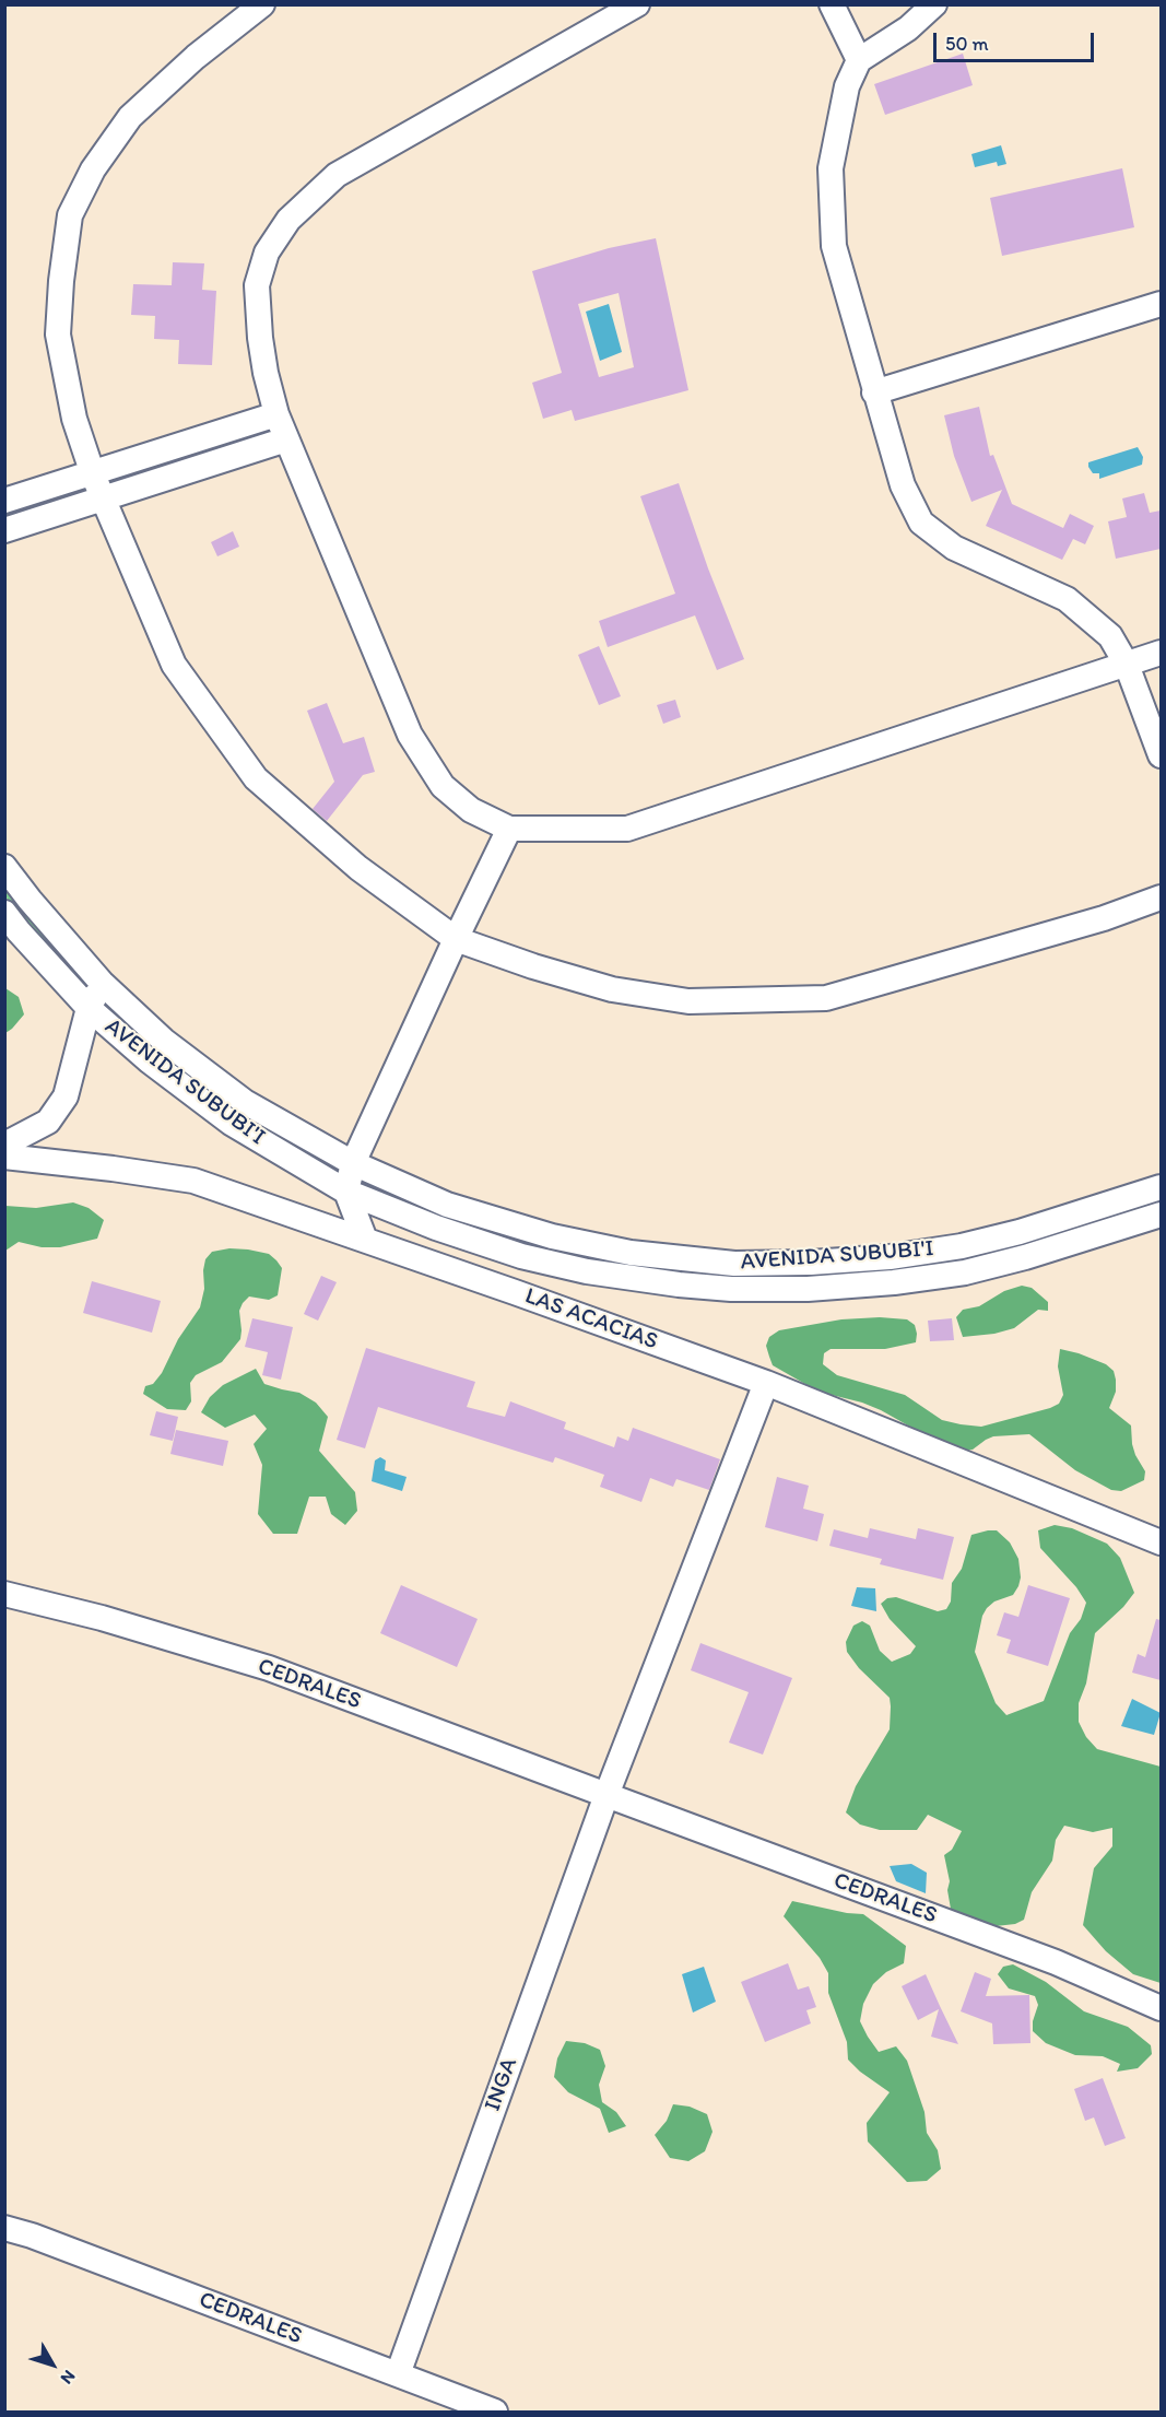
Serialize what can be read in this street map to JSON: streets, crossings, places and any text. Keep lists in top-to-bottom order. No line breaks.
{"streets":{"street":["AVENIDA SUBUBI'I","LAS ACACIAS","CEDRALES","INGA"]},"crossings":[["CEDRALES","INGA"]],"scale_bar":"50 m","north":"bottom right"}
